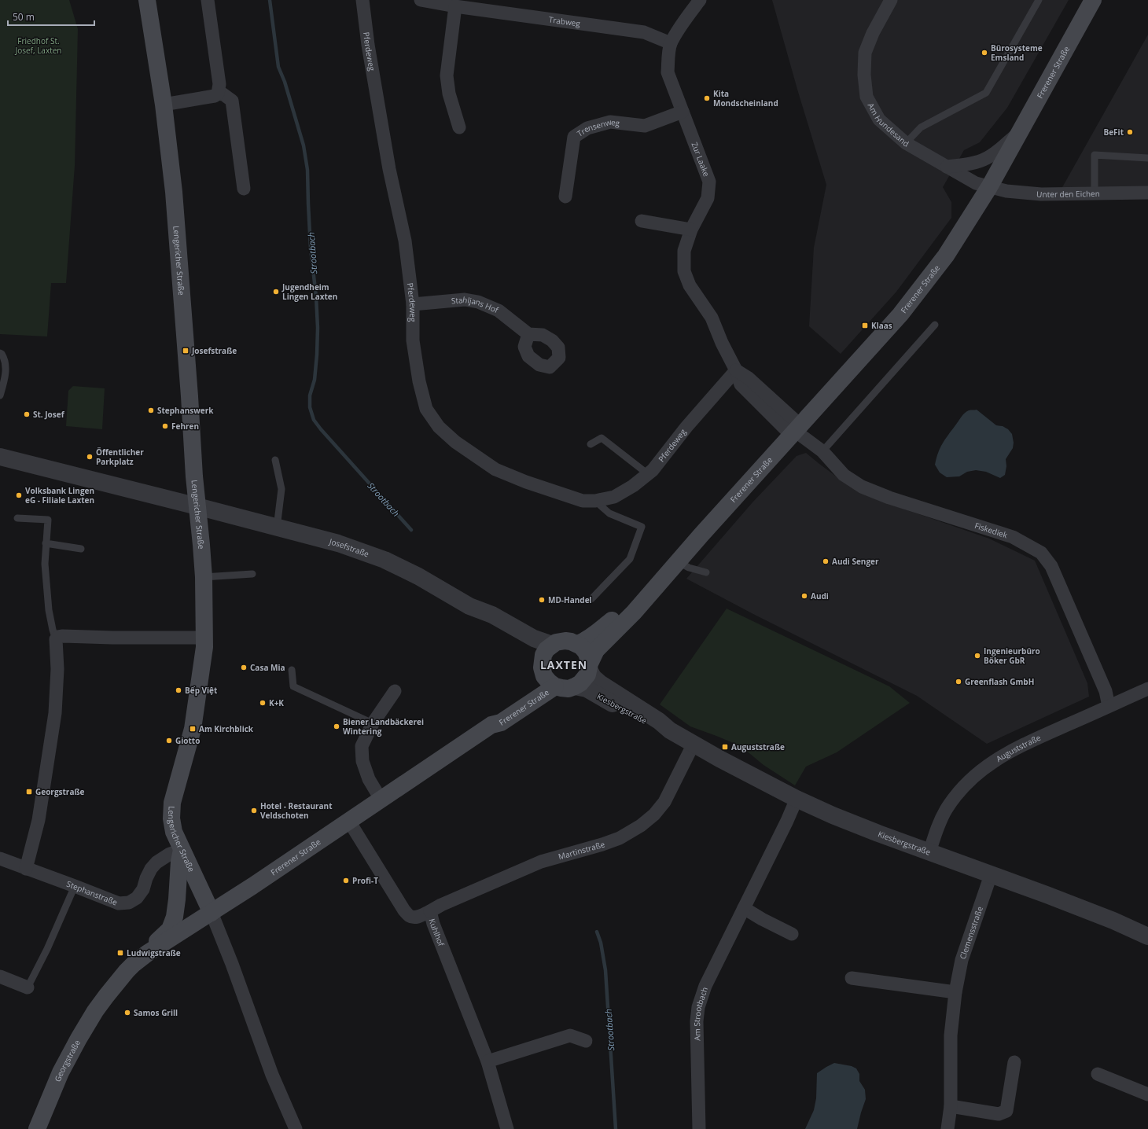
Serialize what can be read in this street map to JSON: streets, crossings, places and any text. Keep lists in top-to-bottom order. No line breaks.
{"streets":{"main road":["Frerener Straße","Lengericher Straße","Georgstraße"],"street":["Trabweg","Pferdeweg","Am Hundesand","Trensenweg","Zur Laake","Unter den Eichen","Stahljans Hof","Fiskediek","Josefstraße","Kiesbergstraße","Auguststraße","Martinstraße","Stephanstraße","Kuhlhof","Clemensstraße","Am Strootbach"]},"crossings":[["Trabweg","Zur Laake"],["Pferdeweg","Zur Laake"],["Pferdeweg","Stahljans Hof"],["Frerener Straße","Am Hundesand"],["Frerener Straße","Unter den Eichen"],["Frerener Straße","Lengericher Straße"],["Frerener Straße","Fiskediek"],["Frerener Straße","Josefstraße"],["Frerener Straße","Kiesbergstraße"],["Frerener Straße","Kuhlhof"],["Frerener Straße","Georgstraße"],["Am Hundesand","Unter den Eichen"],["Trensenweg","Zur Laake"],["Lengericher Straße","Josefstraße"],["Lengericher Straße","Stephanstraße"],["Fiskediek","Auguststraße"],["Josefstraße","Kiesbergstraße"],["Kiesbergstraße","Auguststraße"],["Kiesbergstraße","Martinstraße"],["Kiesbergstraße","Clemensstraße"],["Kiesbergstraße","Am Strootbach"],["Martinstraße","Kuhlhof"]],"districts":["LAXTEN"],"water":["Strootbach"],"parks":["Friedhof St. Josef, Laxten"],"places":{"other":["Bürosysteme Emsland","Kita Mondscheinland","BeFit","Jugendheim Lingen Laxten","Stephanswerk","St. Josef","Fehren","Öffentlicher Parkplatz","Volksbank Lingen eG - Filiale Laxten","Audi Senger","Audi","MD-Handel","Ingenieurbüro Böker GbR","Casa Mia","Greenflash GmbH","Bếp Việt","K+K","Biener Landbäckerei Wintering","Giotto","Hotel - Restaurant Veldschoten","Profi-T","Samos Grill"],"transit":["Klaas","Josefstraße","Am Kirchblick","Auguststraße","Georgstraße","Ludwigstraße"]},"scale_bar":"50 m"}
